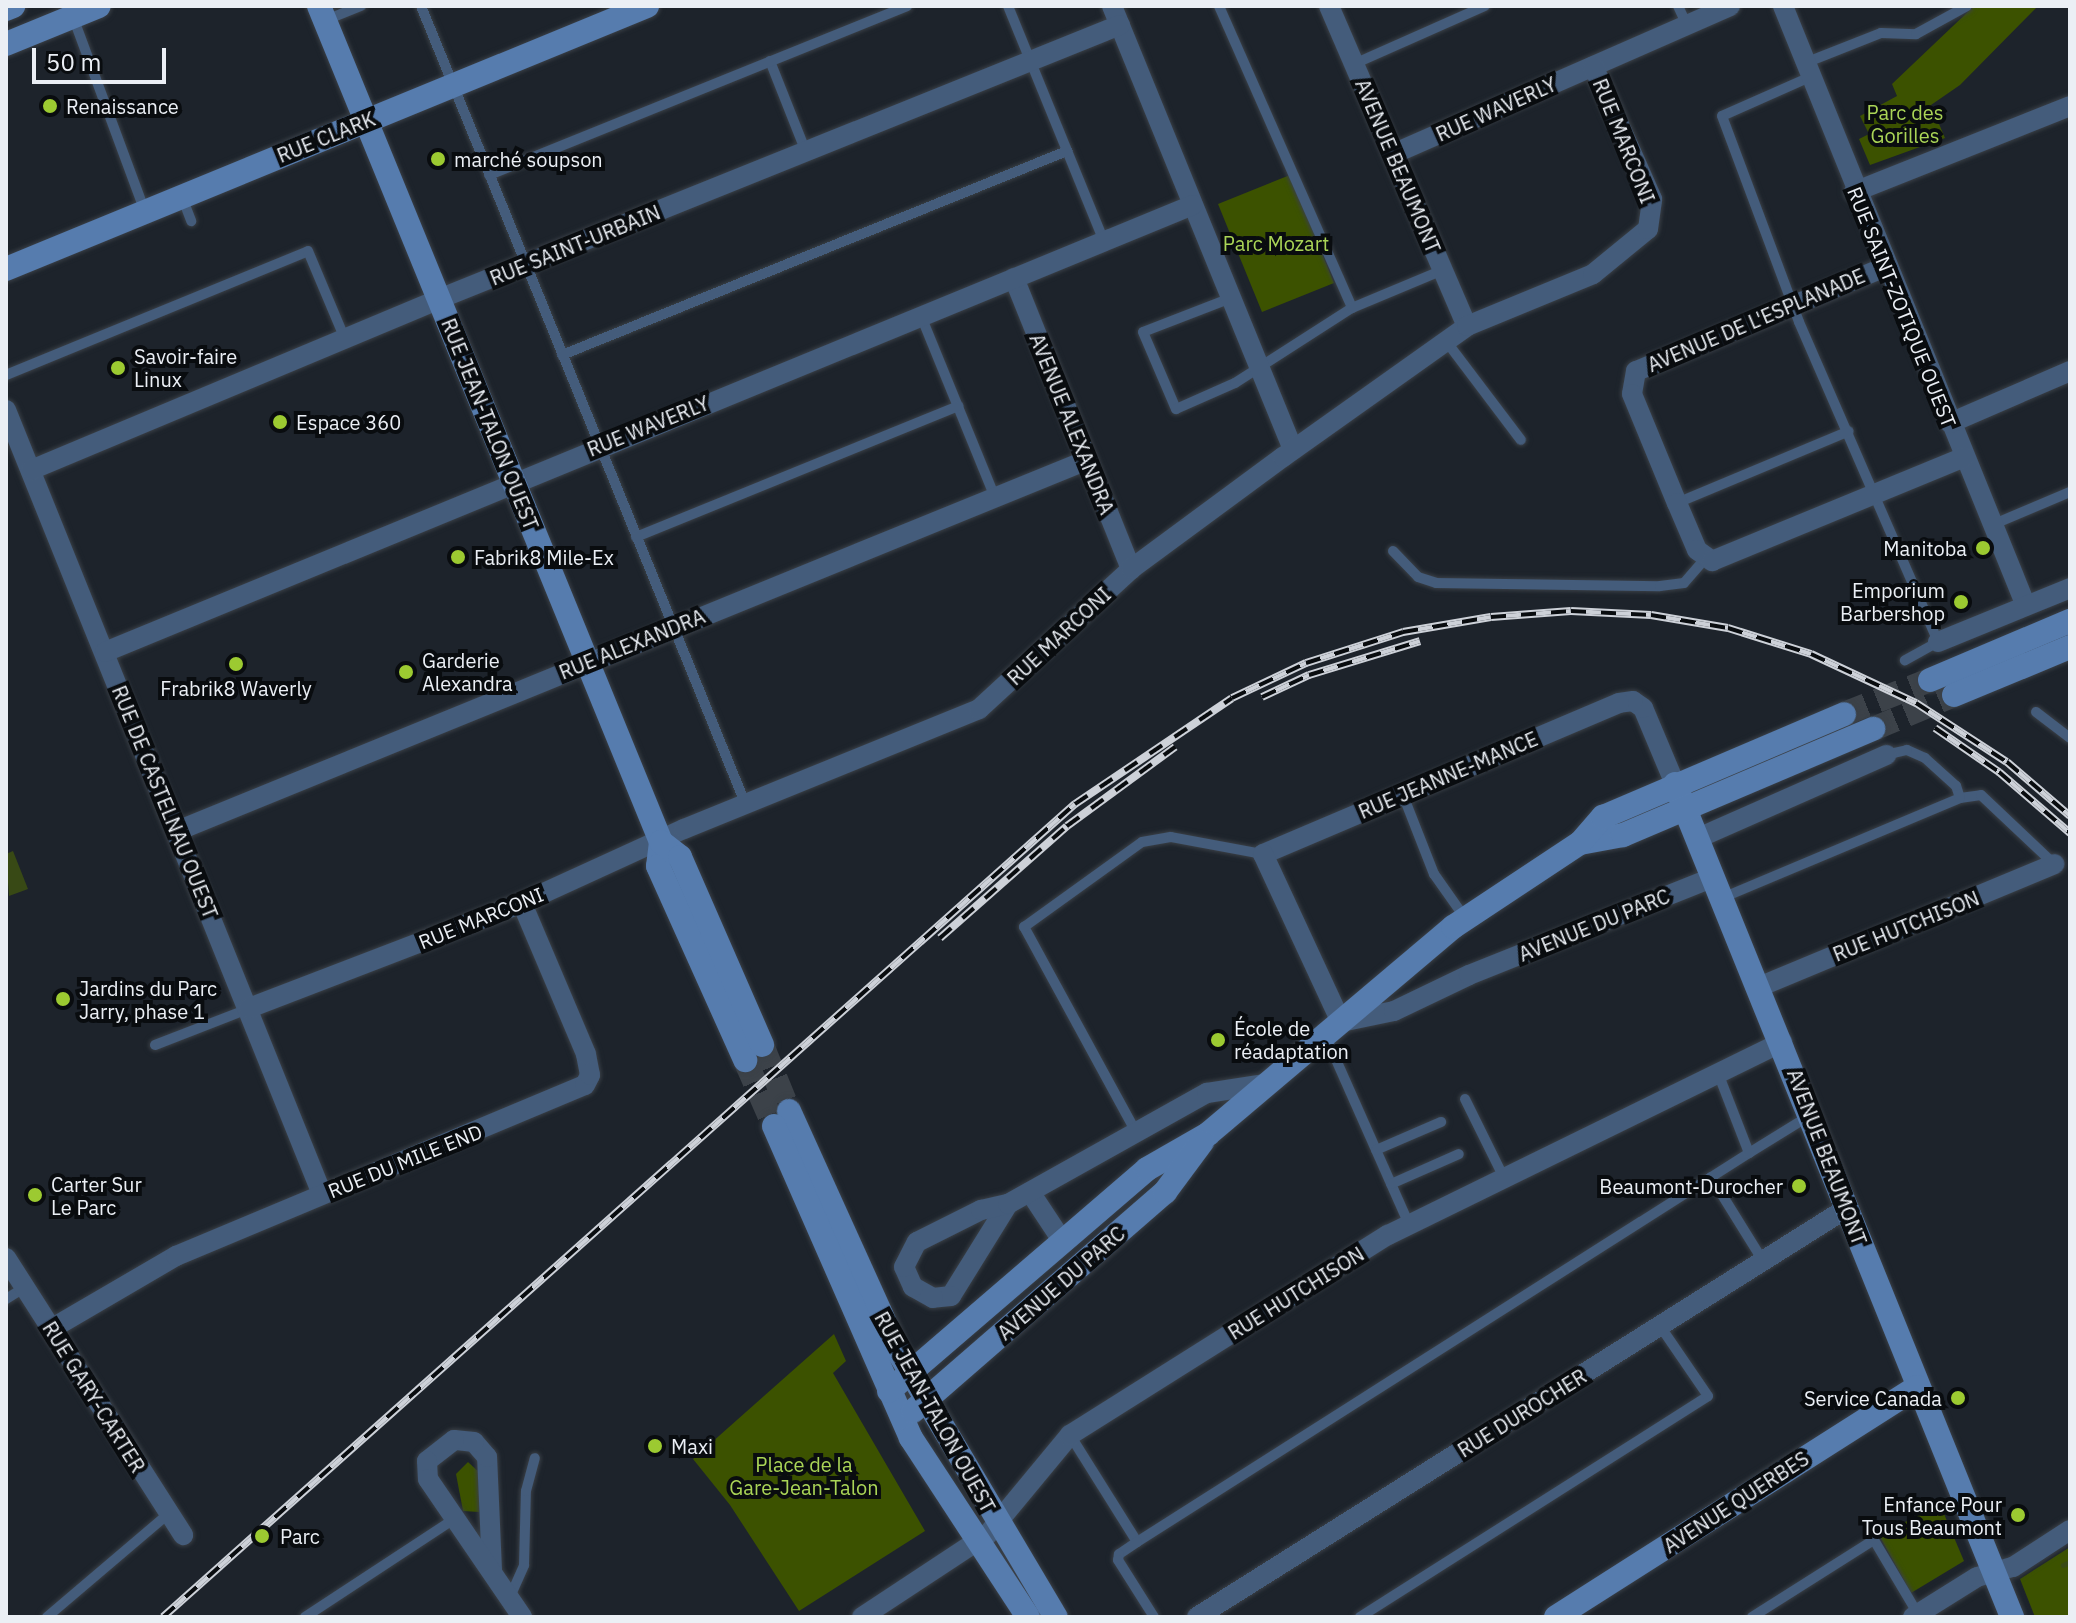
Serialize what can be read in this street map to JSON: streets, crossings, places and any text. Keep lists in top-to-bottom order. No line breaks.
{"streets":{"main road":["RUE CLARK","AVENUE BEAUMONT","RUE JEAN-TALON OUEST","AVENUE DU PARC","AVENUE QUERBES"],"street":["RUE WAVERLY","RUE MARCONI","RUE SAINT-URBAIN","RUE SAINT-ZOTIQUE OUEST","AVENUE DE L'ESPLANADE","AVENUE ALEXANDRA","RUE ALEXANDRA","RUE JEANNE-MANCE","RUE DE CASTELNAU OUEST","RUE HUTCHISON","RUE DU MILE END","RUE GARY-CARTER","RUE DUROCHER"]},"crossings":[["RUE WAVERLY","RUE MARCONI"],["RUE WAVERLY","AVENUE BEAUMONT"],["RUE WAVERLY","RUE JEAN-TALON OUEST"],["RUE WAVERLY","AVENUE ALEXANDRA"],["RUE WAVERLY","RUE DE CASTELNAU OUEST"],["RUE CLARK","RUE JEAN-TALON OUEST"],["RUE MARCONI","AVENUE BEAUMONT"],["RUE MARCONI","RUE JEAN-TALON OUEST"],["RUE MARCONI","AVENUE ALEXANDRA"],["RUE MARCONI","RUE DE CASTELNAU OUEST"],["RUE MARCONI","RUE DU MILE END"],["AVENUE BEAUMONT","RUE JEANNE-MANCE"],["AVENUE BEAUMONT","AVENUE DU PARC"],["AVENUE BEAUMONT","RUE HUTCHISON"],["AVENUE BEAUMONT","RUE DUROCHER"],["AVENUE BEAUMONT","AVENUE QUERBES"],["RUE SAINT-URBAIN","RUE JEAN-TALON OUEST"],["RUE SAINT-URBAIN","RUE DE CASTELNAU OUEST"],["RUE SAINT-ZOTIQUE OUEST","AVENUE DE L'ESPLANADE"],["RUE JEAN-TALON OUEST","RUE ALEXANDRA"],["RUE JEAN-TALON OUEST","AVENUE DU PARC"],["RUE JEAN-TALON OUEST","RUE HUTCHISON"],["AVENUE ALEXANDRA","RUE ALEXANDRA"],["RUE ALEXANDRA","RUE DE CASTELNAU OUEST"],["RUE DE CASTELNAU OUEST","RUE DU MILE END"],["RUE DU MILE END","RUE GARY-CARTER"]],"parks":["Parc des Gorilles","Parc Mozart","Place de la Gare-Jean-Talon"],"places":["Renaissance","marché soupson","Savoir-faire Linux","Espace 360","Manitoba","Fabrik8 Mile-Ex","Emporium Barbershop","Frabrik8 Waverly","Garderie Alexandra","Jardins du Parc Jarry, phase 1","École de réadaptation","Beaumont-Durocher","Carter Sur Le Parc","Service Canada","Maxi","Enfance Pour Tous Beaumont","Parc"],"scale_bar":"50 m"}
